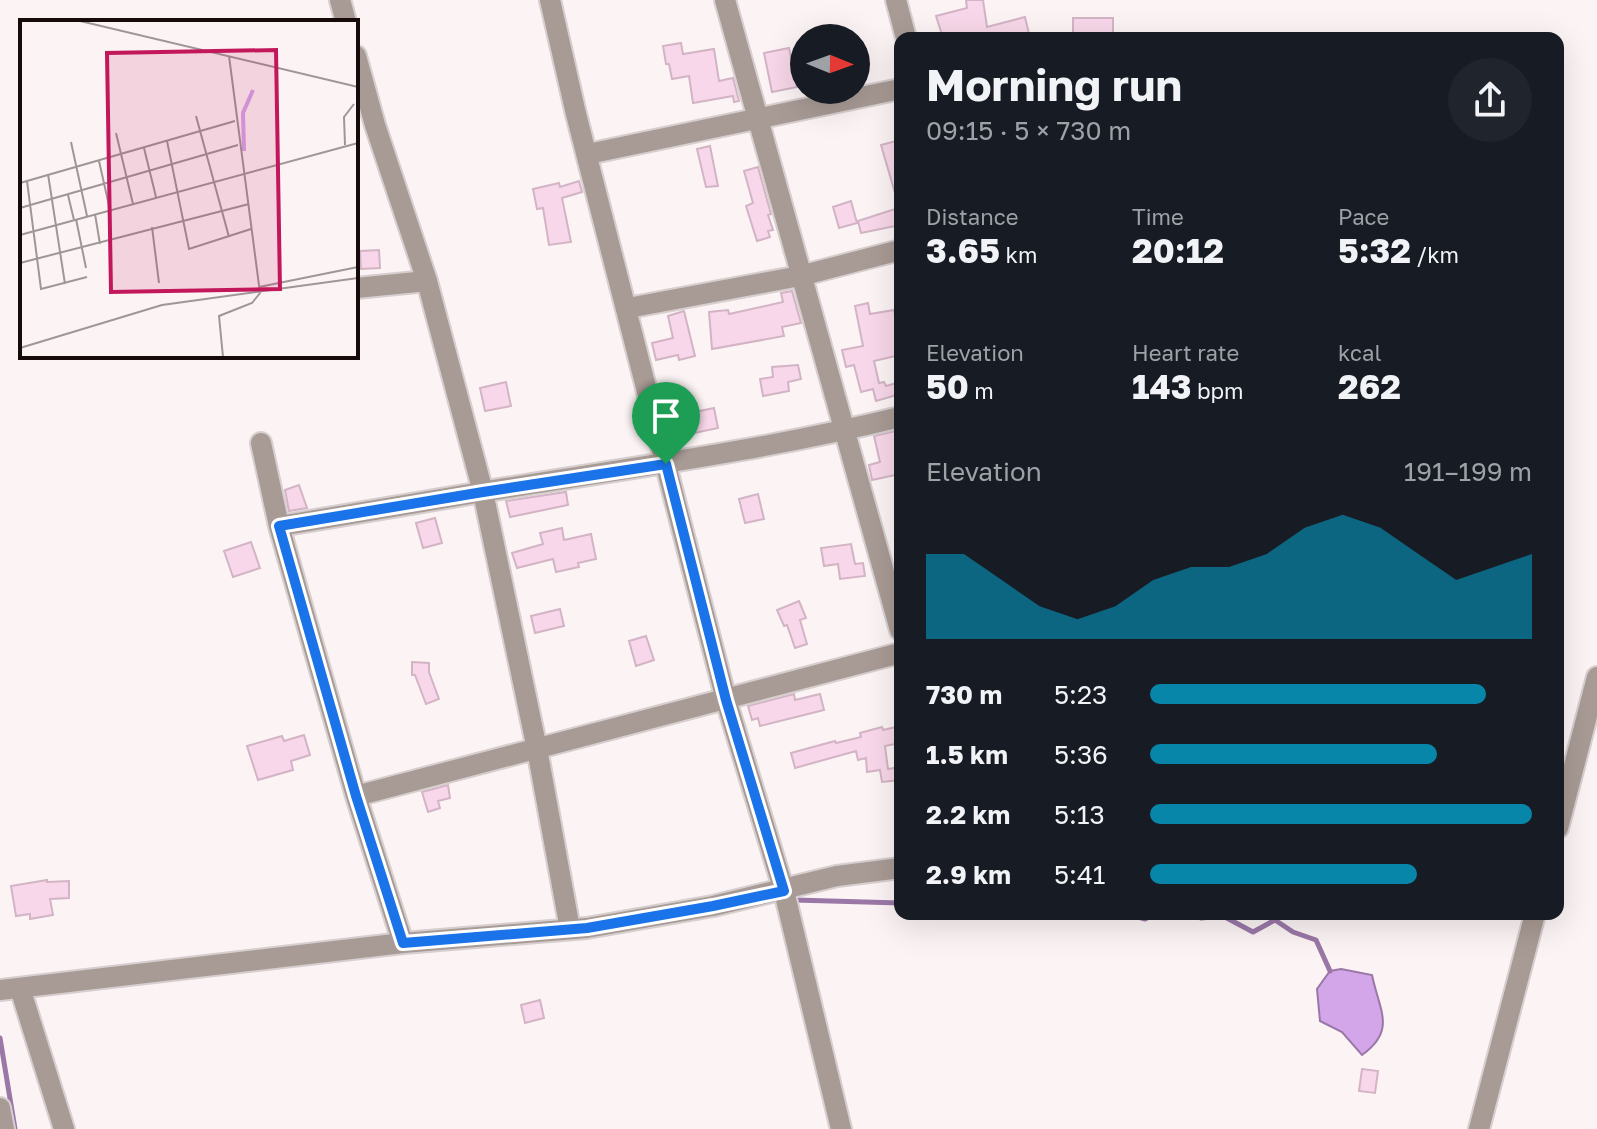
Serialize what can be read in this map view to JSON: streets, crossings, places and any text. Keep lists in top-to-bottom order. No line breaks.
{"north":"right","page":{"heading":["Morning run","09:15 · 5 × 730 m"],"stats":[["Distance","3.65 km"],["Time","20:12"],["Pace","5:32 /km"],["Elevation","50 m"],["Heart rate","143 bpm"],["kcal","262"]],"chart":["Elevation","191–199 m"],"list":[{"name":"730 m","note":"5:23"},{"name":"1.5 km","note":"5:36"},{"name":"2.2 km","note":"5:13"},{"name":"2.9 km","note":"5:41"}]}}
